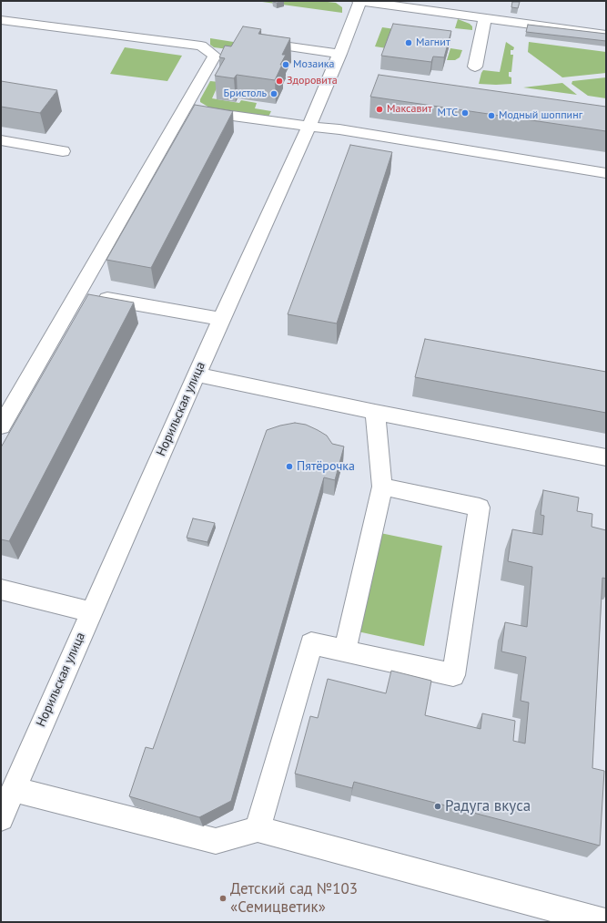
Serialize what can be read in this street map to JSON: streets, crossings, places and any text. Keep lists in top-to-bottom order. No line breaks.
{"streets":{"street":["Норильская улица"]},"places":["Магнит","Мозаика","Здоровита","Бристоль","Максавит","МТС","Модный шоппинг","Пятёрочка","Радуга вкуса","Детский сад №103 «Семицветик»"]}
